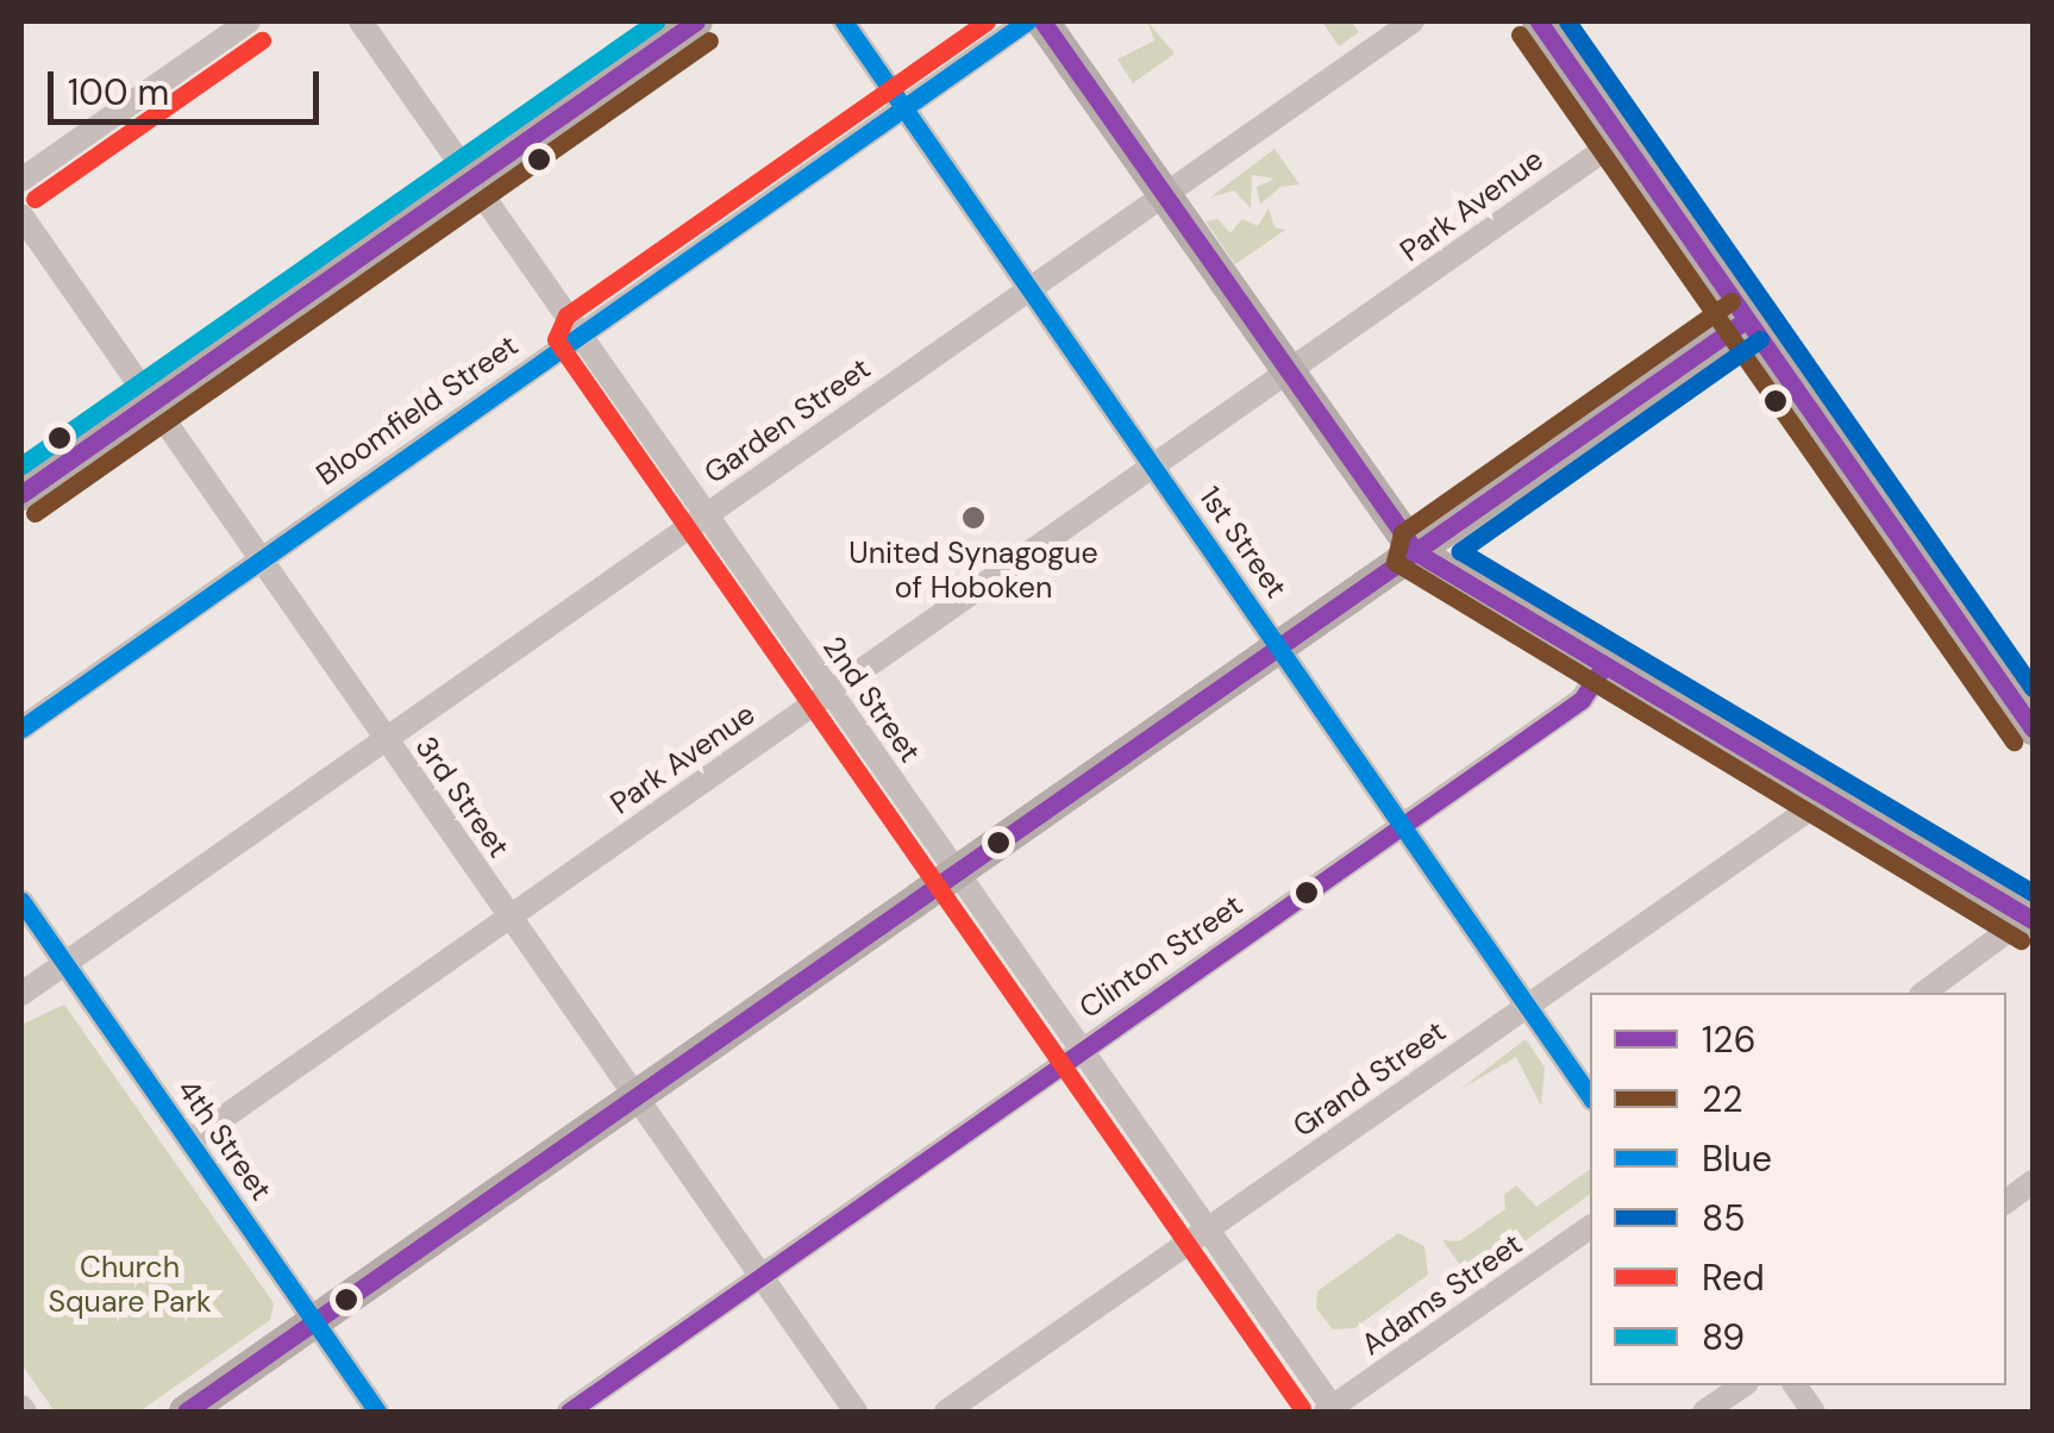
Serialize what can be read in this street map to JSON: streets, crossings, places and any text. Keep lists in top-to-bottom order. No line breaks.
{"streets":{"street":["Park Avenue","Bloomfield Street","Garden Street","1st Street","2nd Street","3rd Street","Clinton Street","Grand Street","4th Street","Adams Street"]},"crossings":[["Park Avenue","1st Street"],["Park Avenue","2nd Street"],["Park Avenue","3rd Street"],["Park Avenue","4th Street"],["Bloomfield Street","1st Street"],["Bloomfield Street","2nd Street"],["Bloomfield Street","3rd Street"],["Garden Street","1st Street"],["Garden Street","2nd Street"],["Garden Street","3rd Street"],["Garden Street","4th Street"],["1st Street","Clinton Street"],["1st Street","Grand Street"],["2nd Street","Clinton Street"],["2nd Street","Grand Street"],["2nd Street","Adams Street"],["3rd Street","Clinton Street"]],"parks":["Church Square Park"],"places":["United Synagogue of Hoboken"],"lines":["transit line 126","transit line Blue","transit line 85","transit line Red","transit line 89","transit line 22"],"legend":["126","22","Blue","85","Red","89"],"scale_bar":"100 m"}
